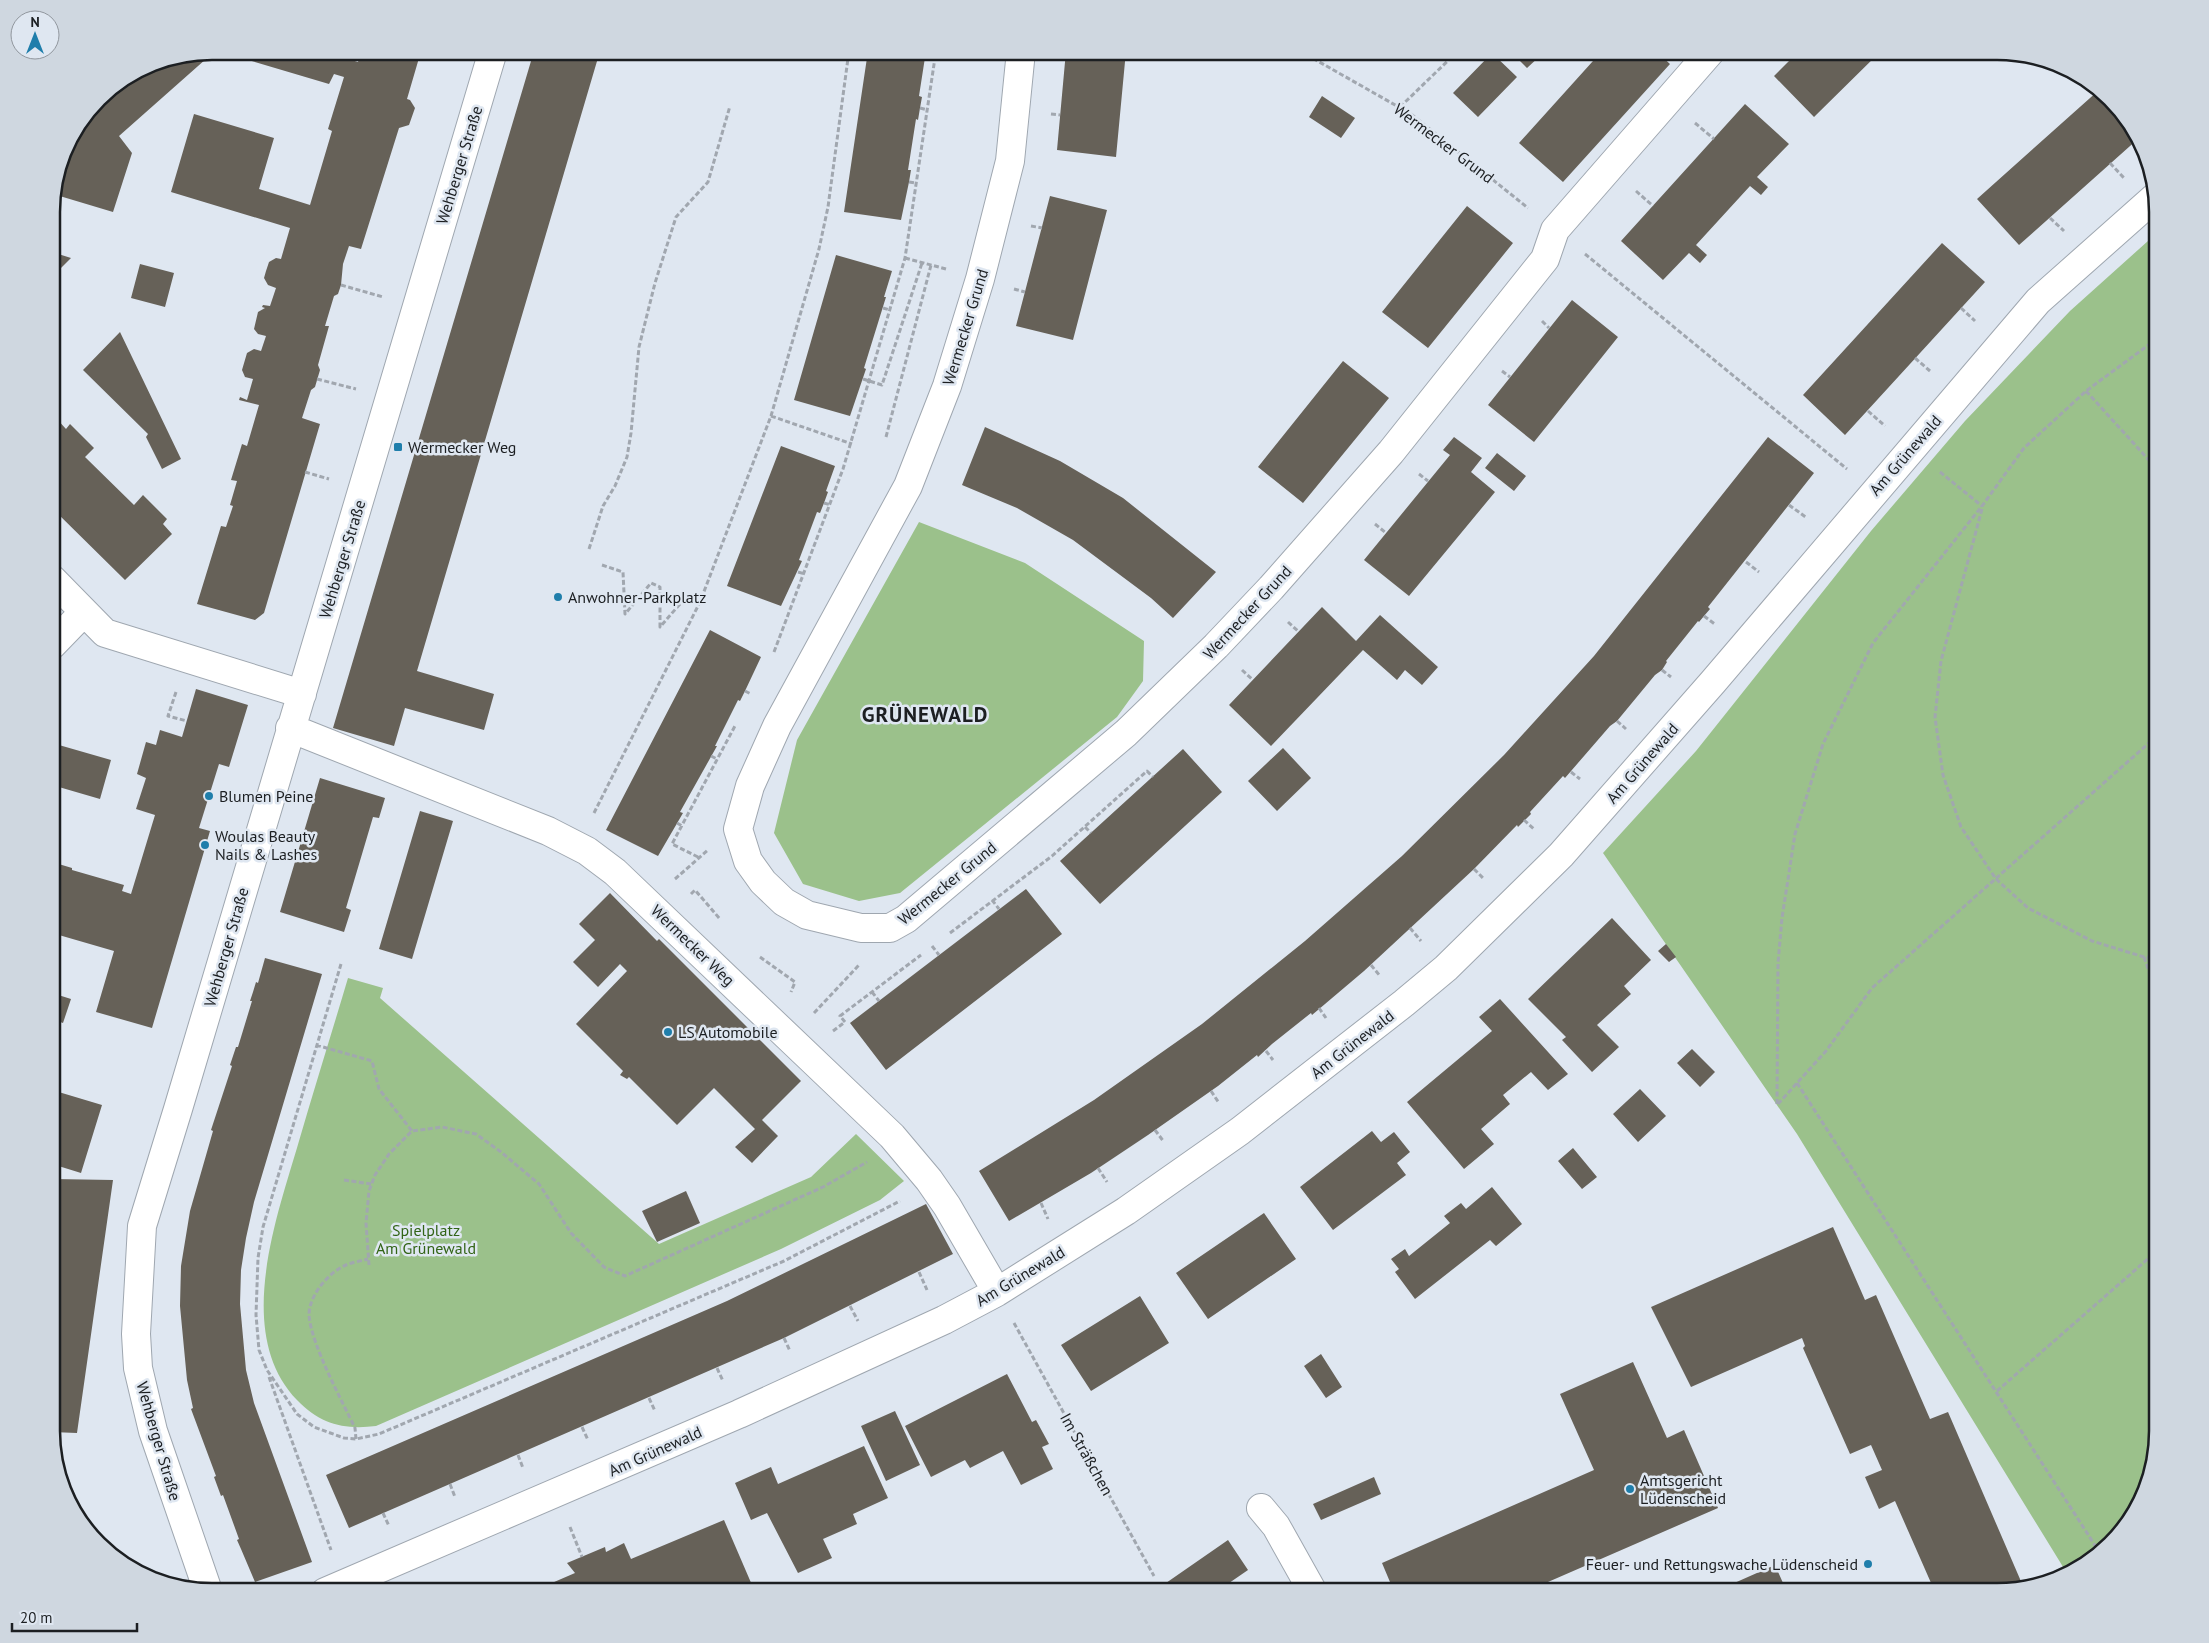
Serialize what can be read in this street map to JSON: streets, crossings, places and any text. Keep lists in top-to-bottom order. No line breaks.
{"streets":{"street":["Wermecker Grund","Wehberger Straße","Am Grünewald","Wermecker Weg"],"path":["Im Sträßchen"]},"crossings":[["Wehberger Straße","Wermecker Weg"],["Am Grünewald","Wermecker Weg"]],"districts":["GRÜNEWALD"],"parks":["Spielplatz Am Grünewald"],"places":{"transit":["Wermecker Weg"],"other":["Anwohner-Parkplatz","Blumen Peine","Woulas Beauty Nails & Lashes","LS Automobile","Amtsgericht Lüdenscheid","Feuer- und Rettungswache Lüdenscheid"]},"scale_bar":"20 m","north":"top"}
